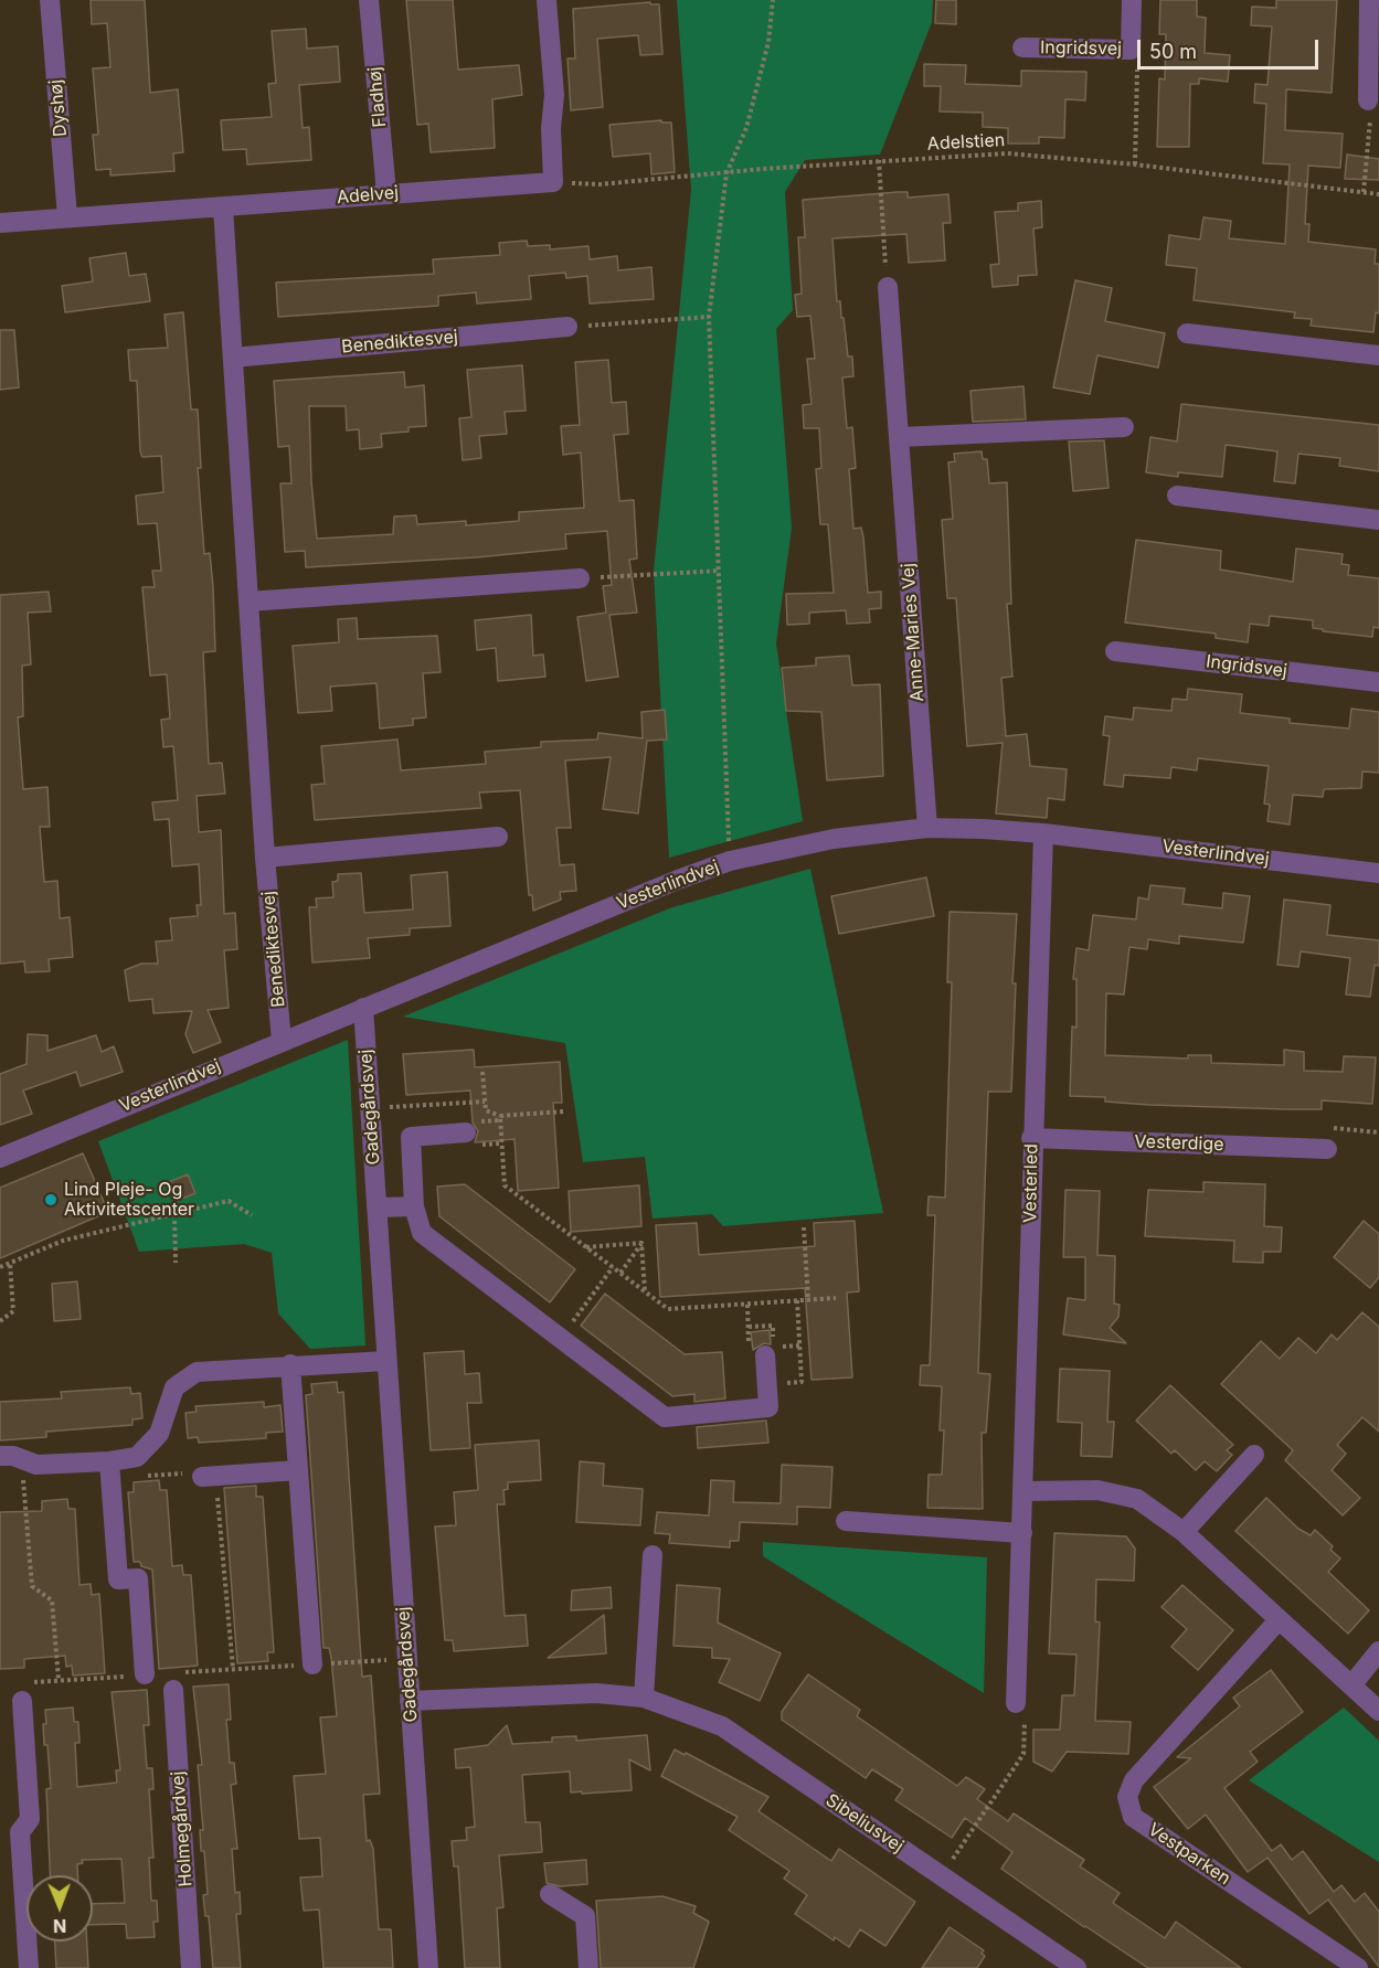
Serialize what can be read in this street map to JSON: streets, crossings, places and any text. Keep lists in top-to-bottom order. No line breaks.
{"streets":{"street":["Ingridsvej","Fladhøj","Dyshøj","Adelvej","Benediktesvej","Anne-Maries Vej","Vesterlindvej","Gadegårdsvej","Vesterdige","Vesterled","Sibeliusvej","Holmegårdvej","Vestparken"],"path":["Adelstien"]},"crossings":[["Fladhøj","Adelvej"],["Dyshøj","Adelvej"],["Adelstien","Adelvej"],["Adelvej","Benediktesvej"],["Benediktesvej","Vesterlindvej"],["Anne-Maries Vej","Vesterlindvej"],["Vesterlindvej","Gadegårdsvej"],["Vesterlindvej","Vesterled"],["Gadegårdsvej","Sibeliusvej"],["Vesterdige","Vesterled"]],"places":["Lind Pleje- Og Aktivitetscenter"],"scale_bar":"50 m","north":"bottom"}
